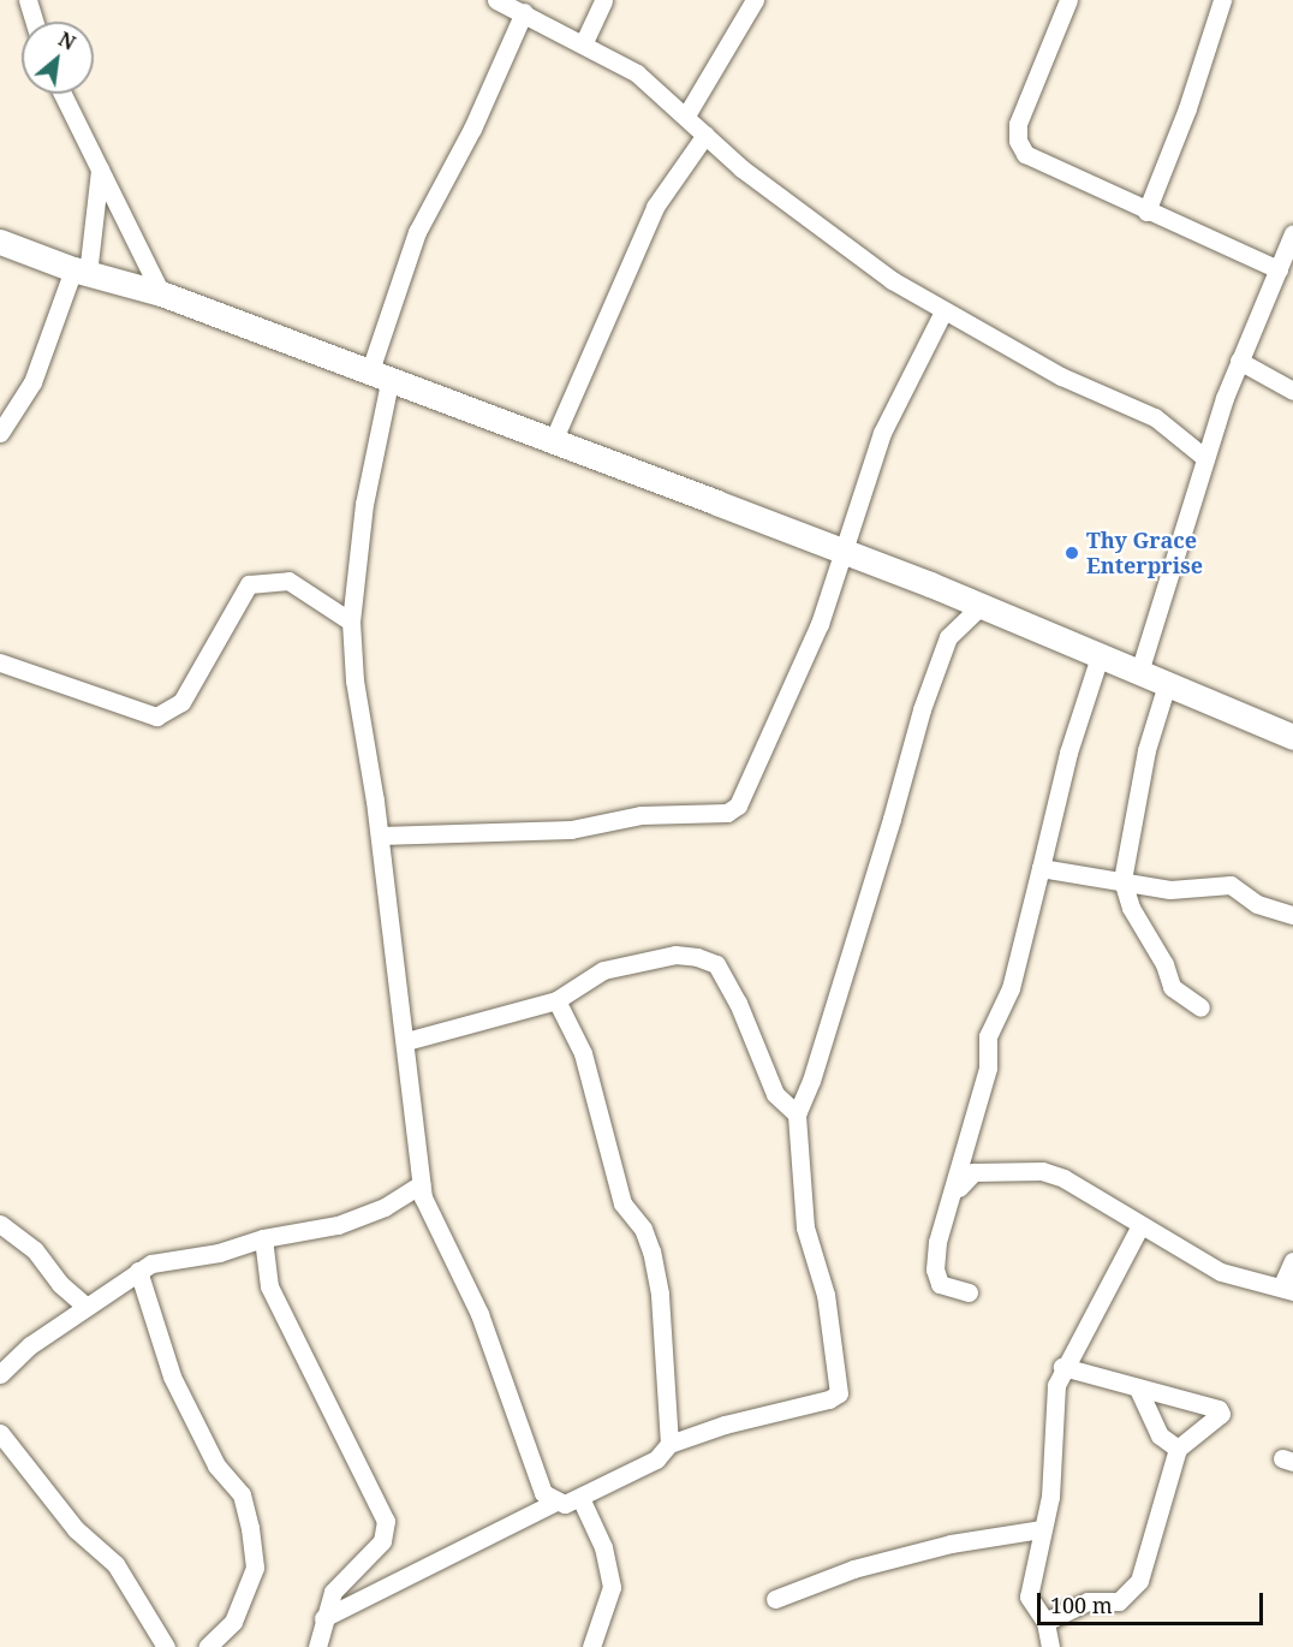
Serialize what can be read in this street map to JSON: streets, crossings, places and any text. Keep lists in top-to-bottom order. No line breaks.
{"places":["Thy Grace Enterprise"],"scale_bar":"100 m","north":"top right"}
